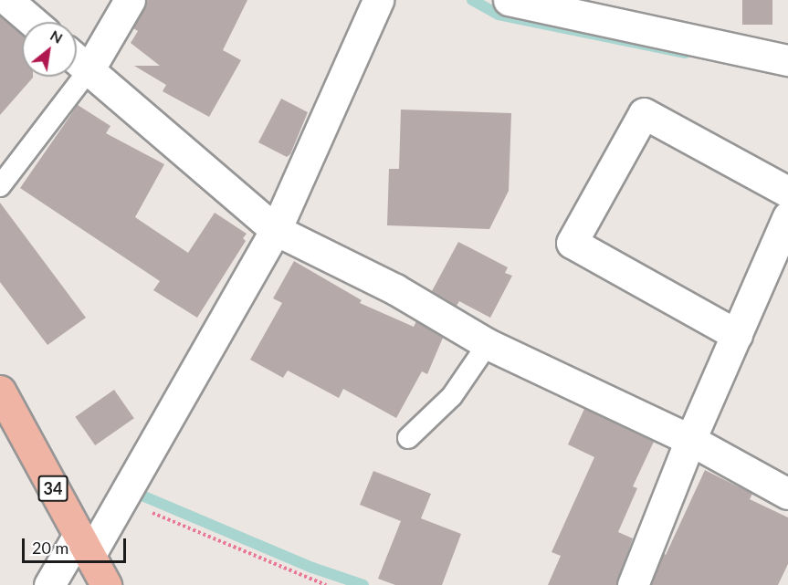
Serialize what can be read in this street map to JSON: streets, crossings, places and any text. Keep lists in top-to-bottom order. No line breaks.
{"streets":{"main road":["34"]},"scale_bar":"20 m","north":"top right"}
